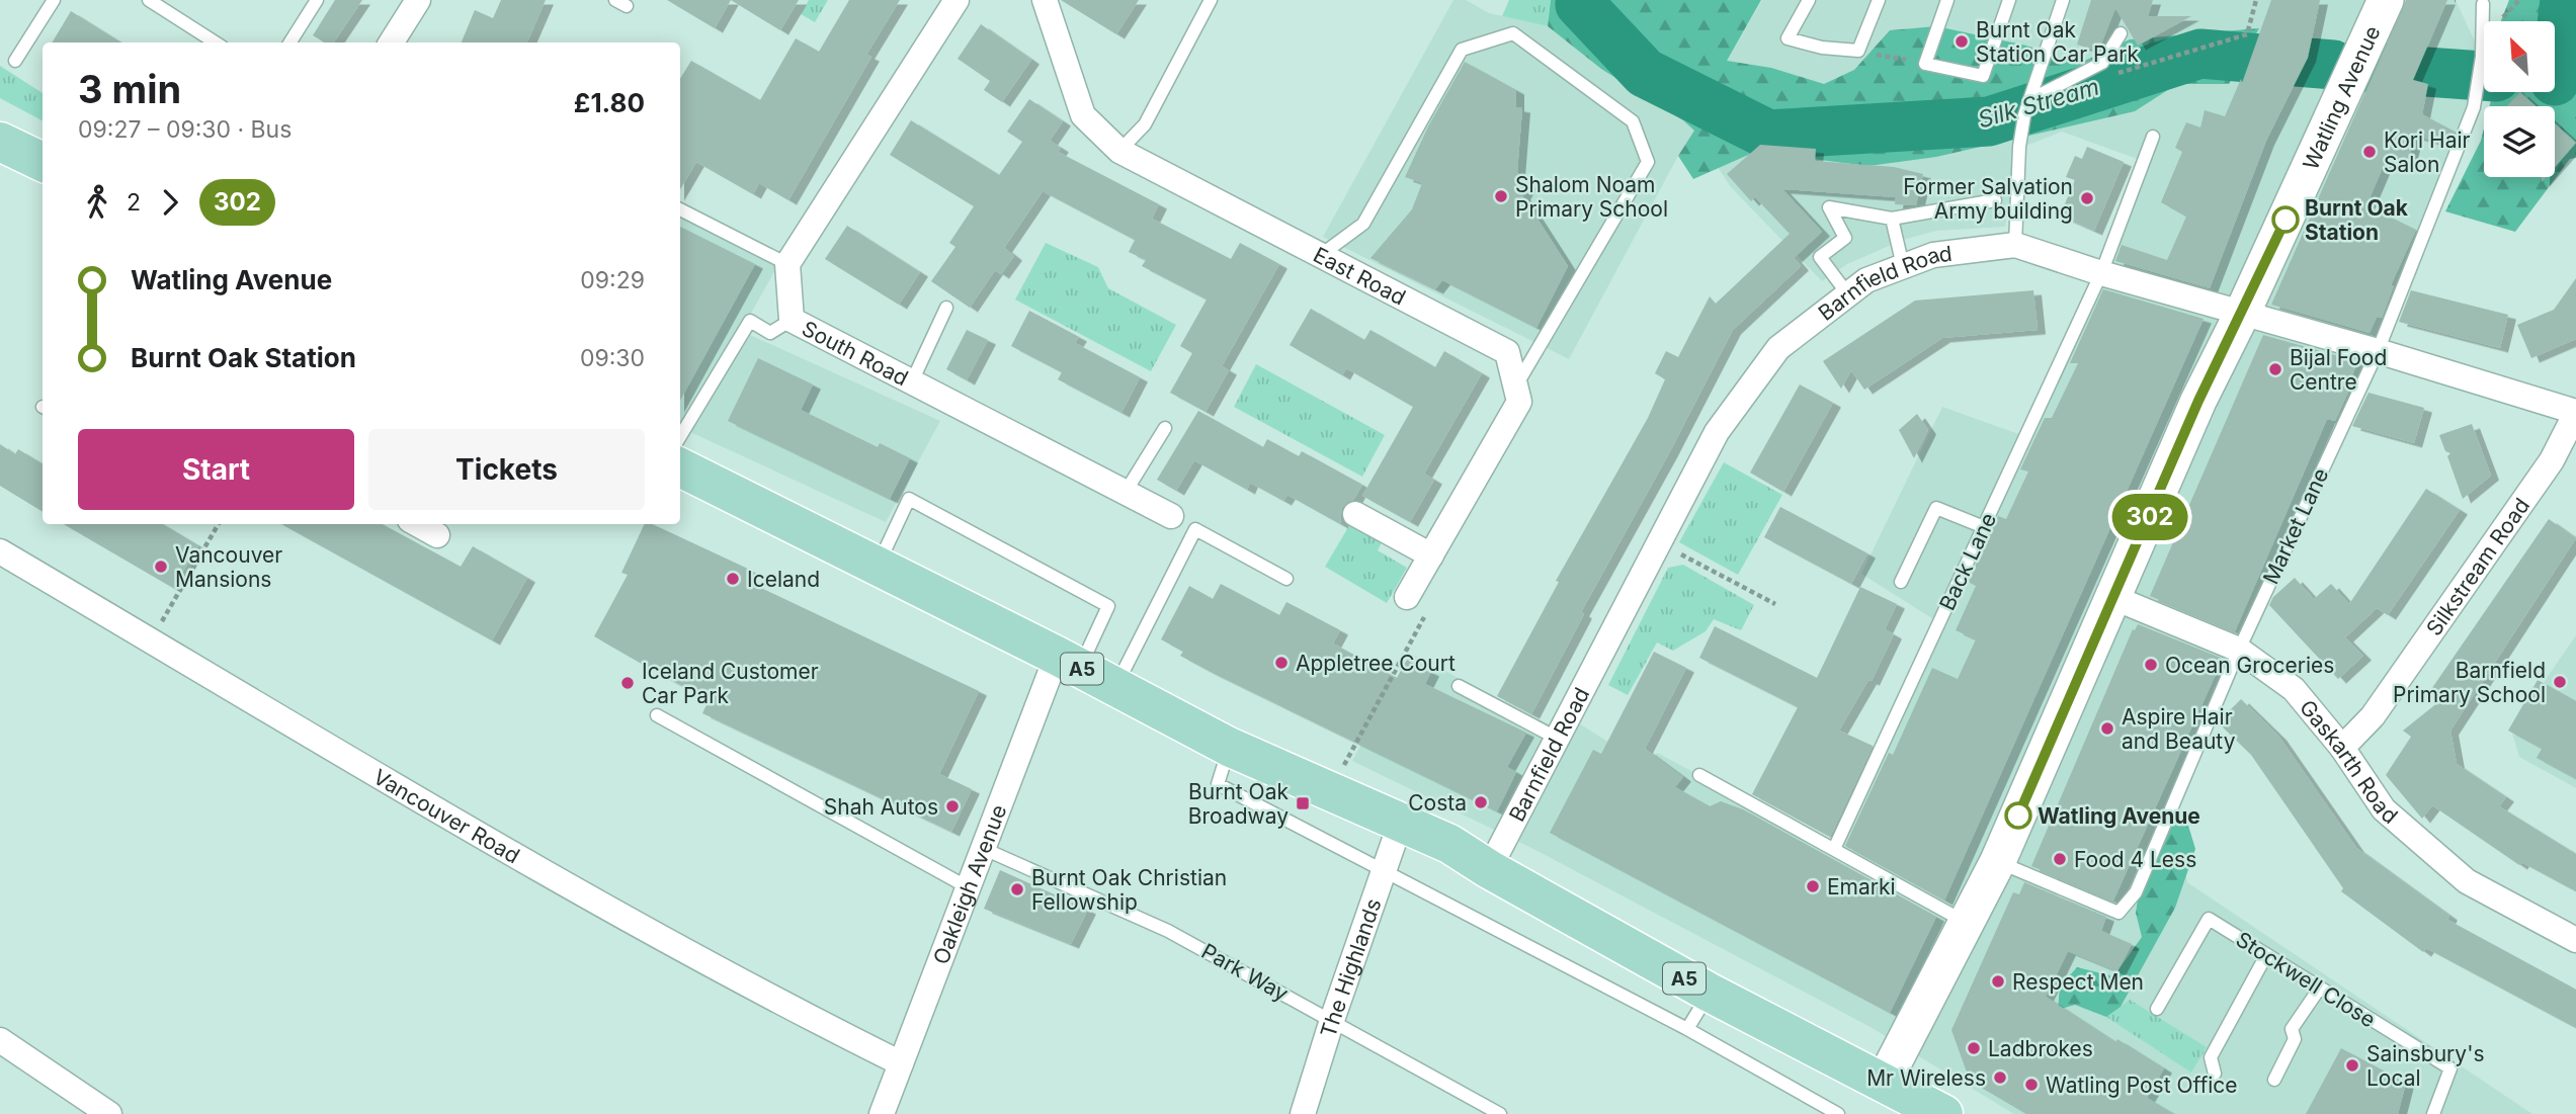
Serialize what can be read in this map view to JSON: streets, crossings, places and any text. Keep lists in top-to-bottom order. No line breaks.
{"streets":{"main road":["A5"],"street":["Watling Avenue","East Road","Barnfield Road","South Road","Silkstream Road","Gaskarth Road","Vancouver Road","Oakleigh Avenue","The Highlands"],"lane":["Market Lane","Back Lane","Park Way","Stockwell Close"]},"crossings":[["Watling Avenue","Barnfield Road"],["Watling Avenue","Market Lane"],["Watling Avenue","A5"],["Watling Avenue","Gaskarth Road"],["Barnfield Road","Market Lane"],["Barnfield Road","Back Lane"],["Barnfield Road","Silkstream Road"],["Barnfield Road","A5"],["Market Lane","Gaskarth Road"],["Silkstream Road","Gaskarth Road"],["A5","Oakleigh Avenue"],["A5","The Highlands"],["Vancouver Road","Oakleigh Avenue"],["Oakleigh Avenue","Park Way"],["The Highlands","Park Way"]],"water":["Silk Stream"],"places":{"other":["Burnt Oak Station Car Park","Kori Hair Salon","Shalom Noam Primary School","Former Salvation Army building","Burnt Oak Station","Bijal Food Centre","Vancouver Mansions","Iceland","Appletree Court","Ocean Groceries","Barnfield Primary School","Iceland Customer Car Park","Aspire Hair and Beauty","Costa","Shah Autos","Watling Avenue","Food 4 Less","Emarki","Burnt Oak Christian Fellowship","Respect Men","Ladbrokes","Sainsbury's Local","Mr Wireless","Watling Post Office"],"transit":["Burnt Oak Broadway"]},"lines":["bus line 302"],"north":"top left","page":{"on_map":"302","heading":["3 min","09:27 – 09:30 · Bus","£1.80"],"legs":["2","302"],"list":[{"name":"Watling Avenue","value":"09:29"},{"name":"Burnt Oak Station","value":"09:30"}],"buttons":["Start","Tickets"]}}
